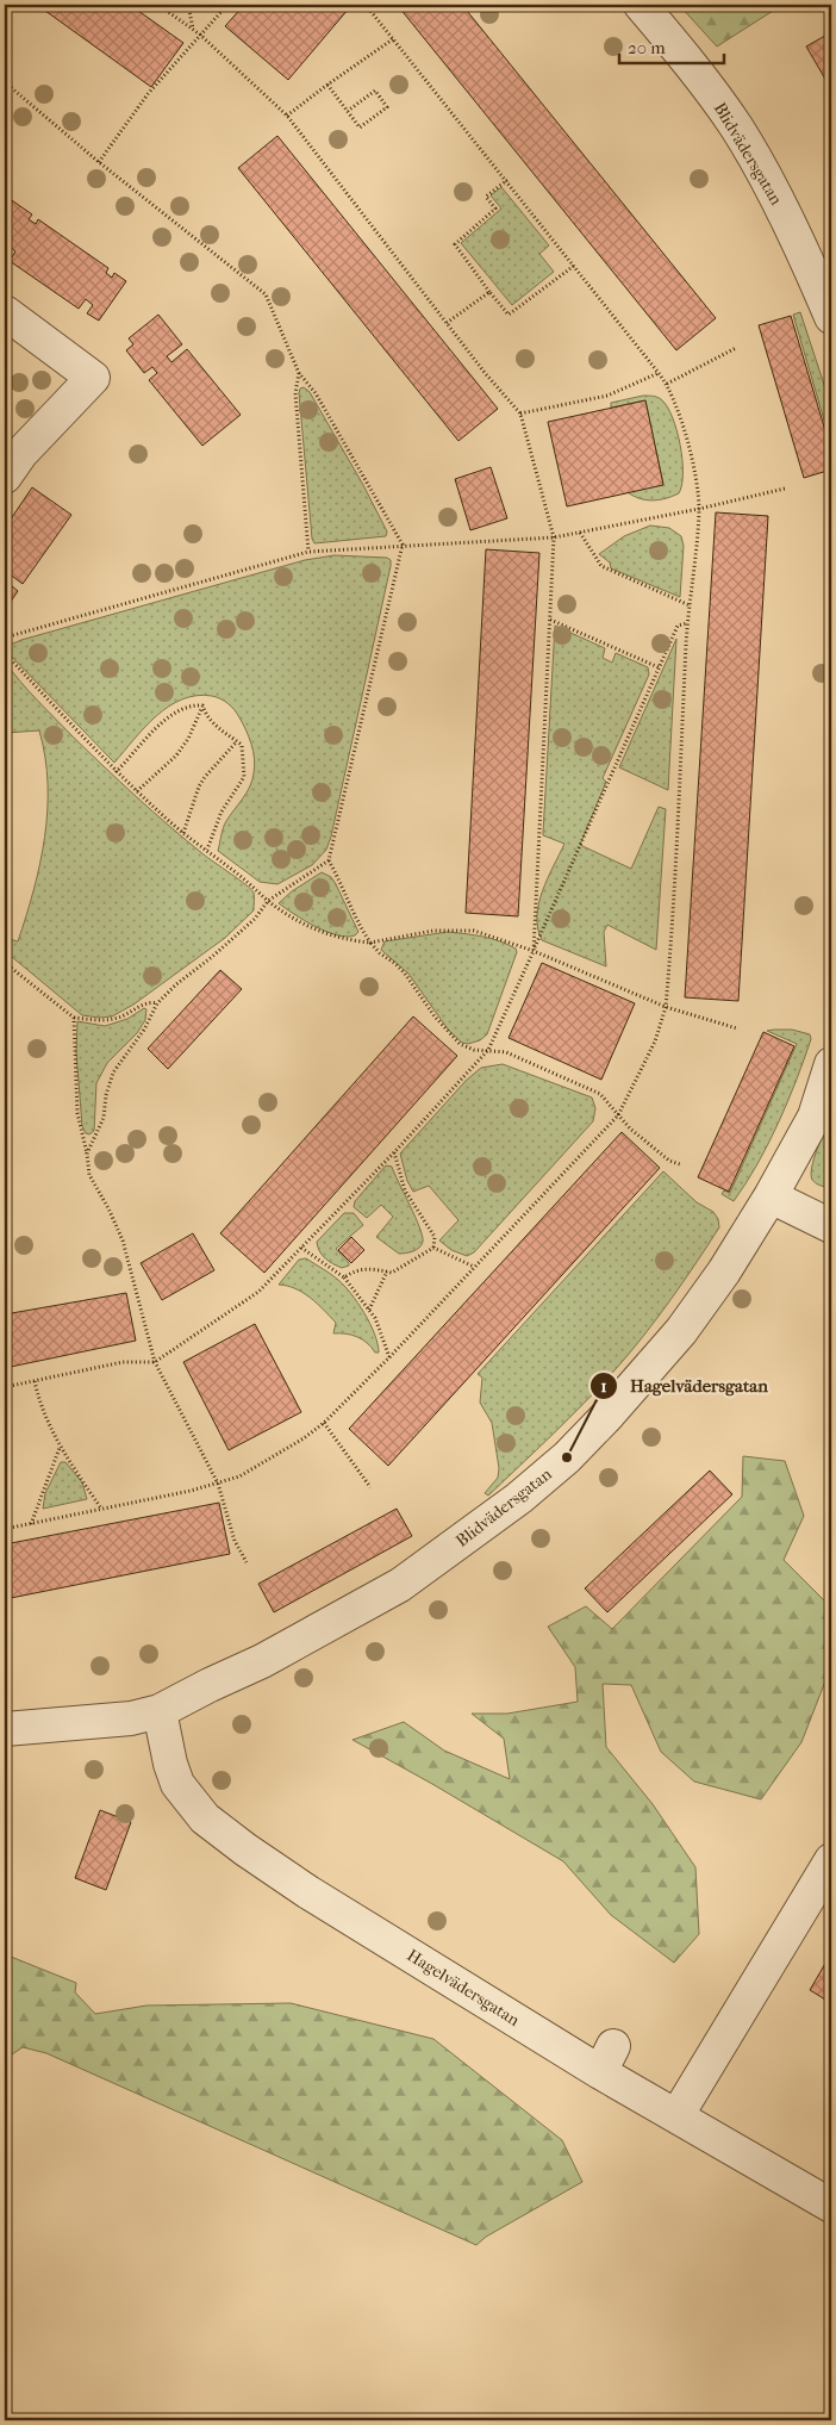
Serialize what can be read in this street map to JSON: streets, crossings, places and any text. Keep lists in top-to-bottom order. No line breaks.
{"streets":{"street":["Blidvädersgatan","Hagelvädersgatan"]},"crossings":[["Blidvädersgatan","Hagelvädersgatan"]],"places":["Hagelvädersgatan"],"scale_bar":"20 m"}
